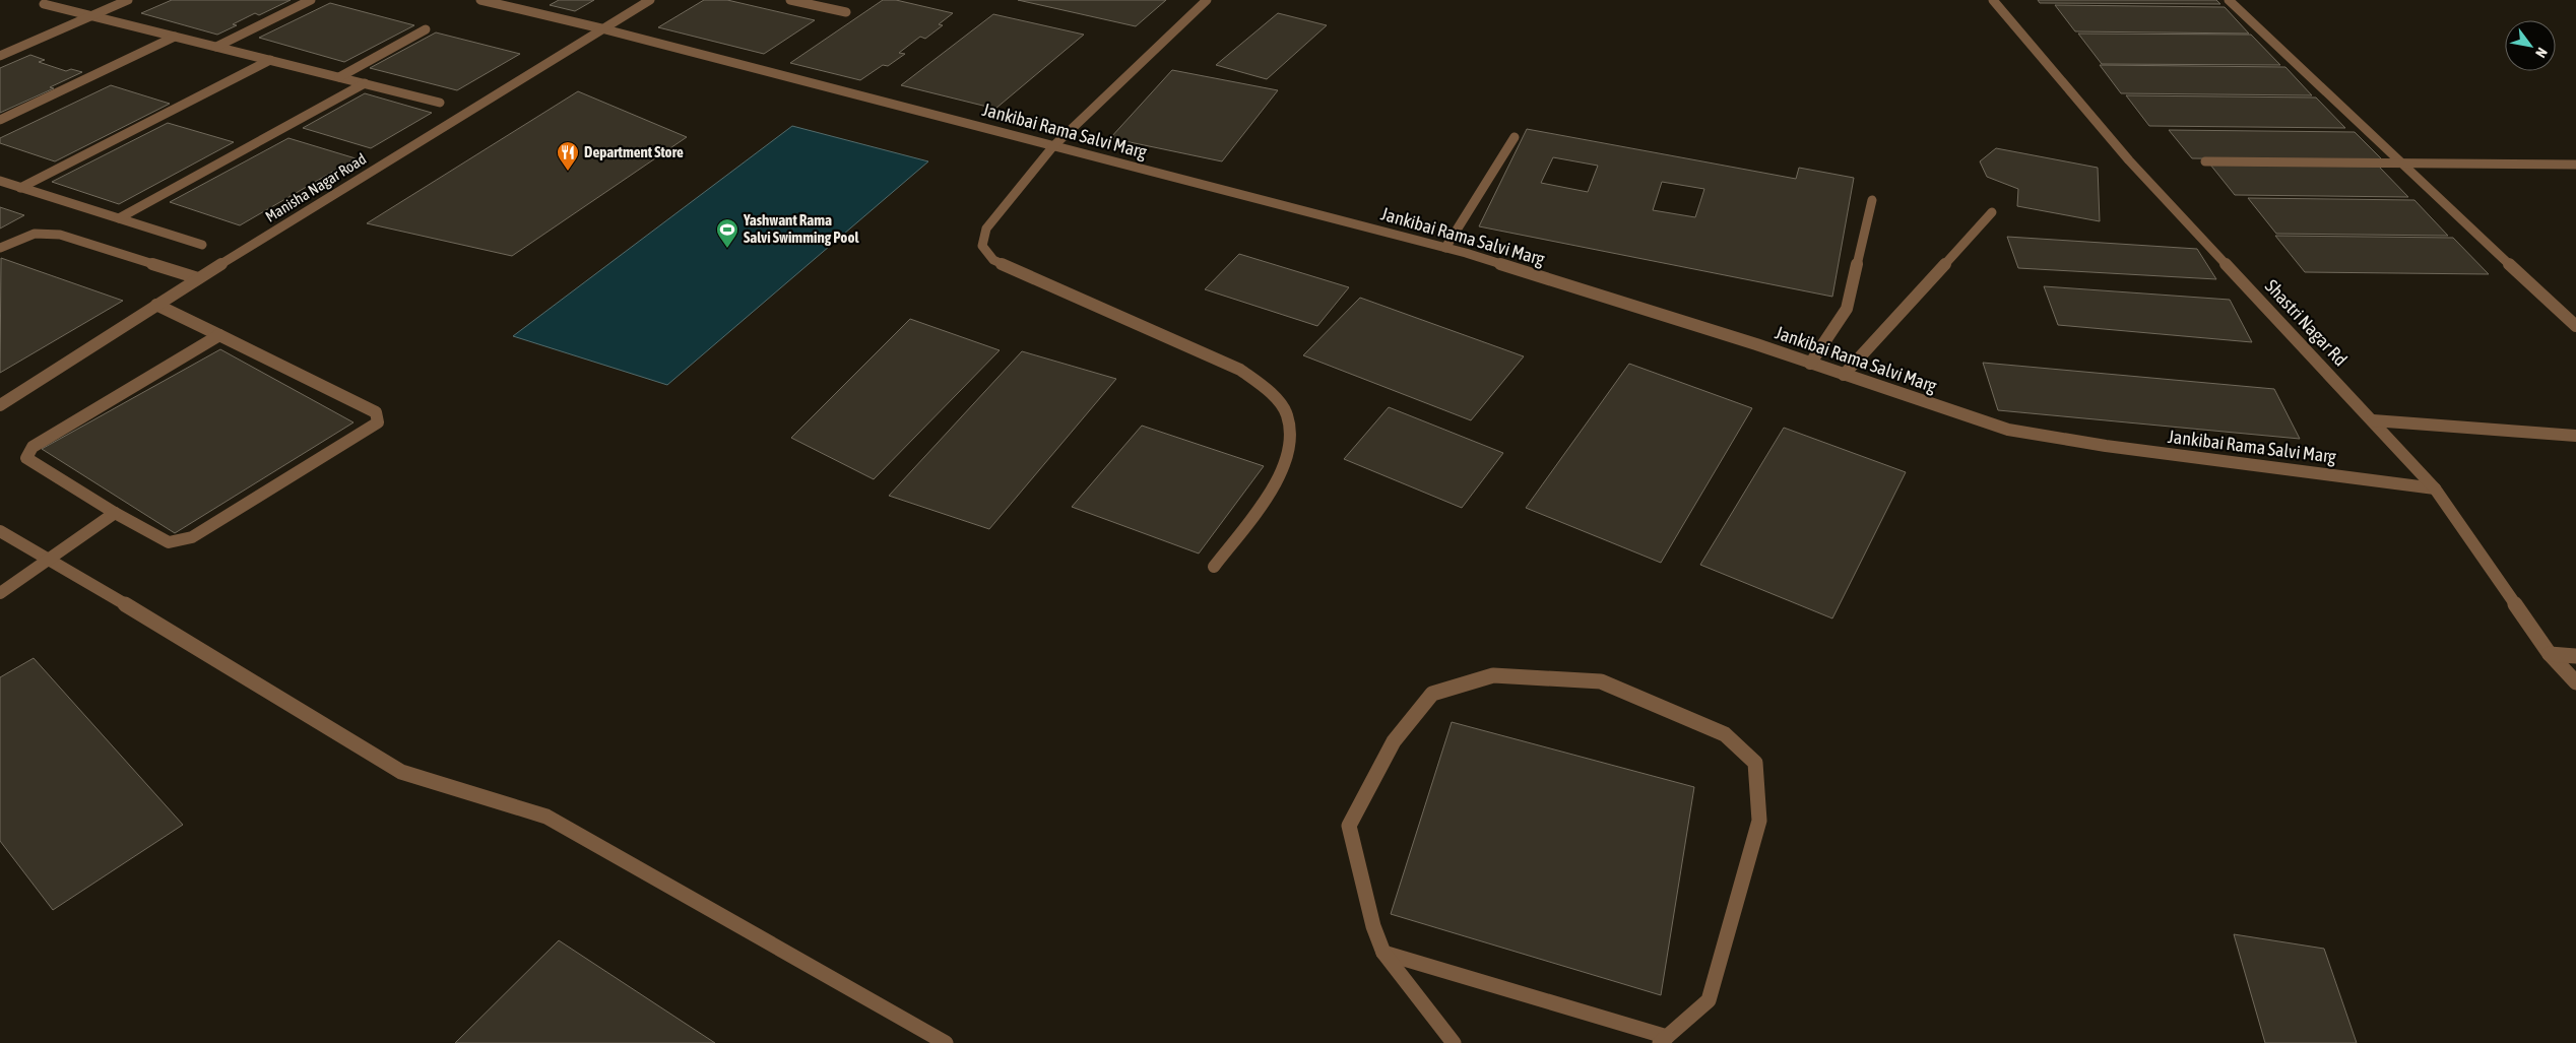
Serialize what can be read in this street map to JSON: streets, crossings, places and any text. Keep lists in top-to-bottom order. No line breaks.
{"streets":{"street":["Jankibai Rama Salvi Marg","Manisha Nagar Road","Shastri Nagar Rd"]},"crossings":[["Jankibai Rama Salvi Marg","Manisha Nagar Road"],["Jankibai Rama Salvi Marg","Shastri Nagar Rd"]],"places":{"restaurant":["Department Store"],"sports":["Yashwant Rama Salvi Swimming Pool"]},"north":"bottom right"}
